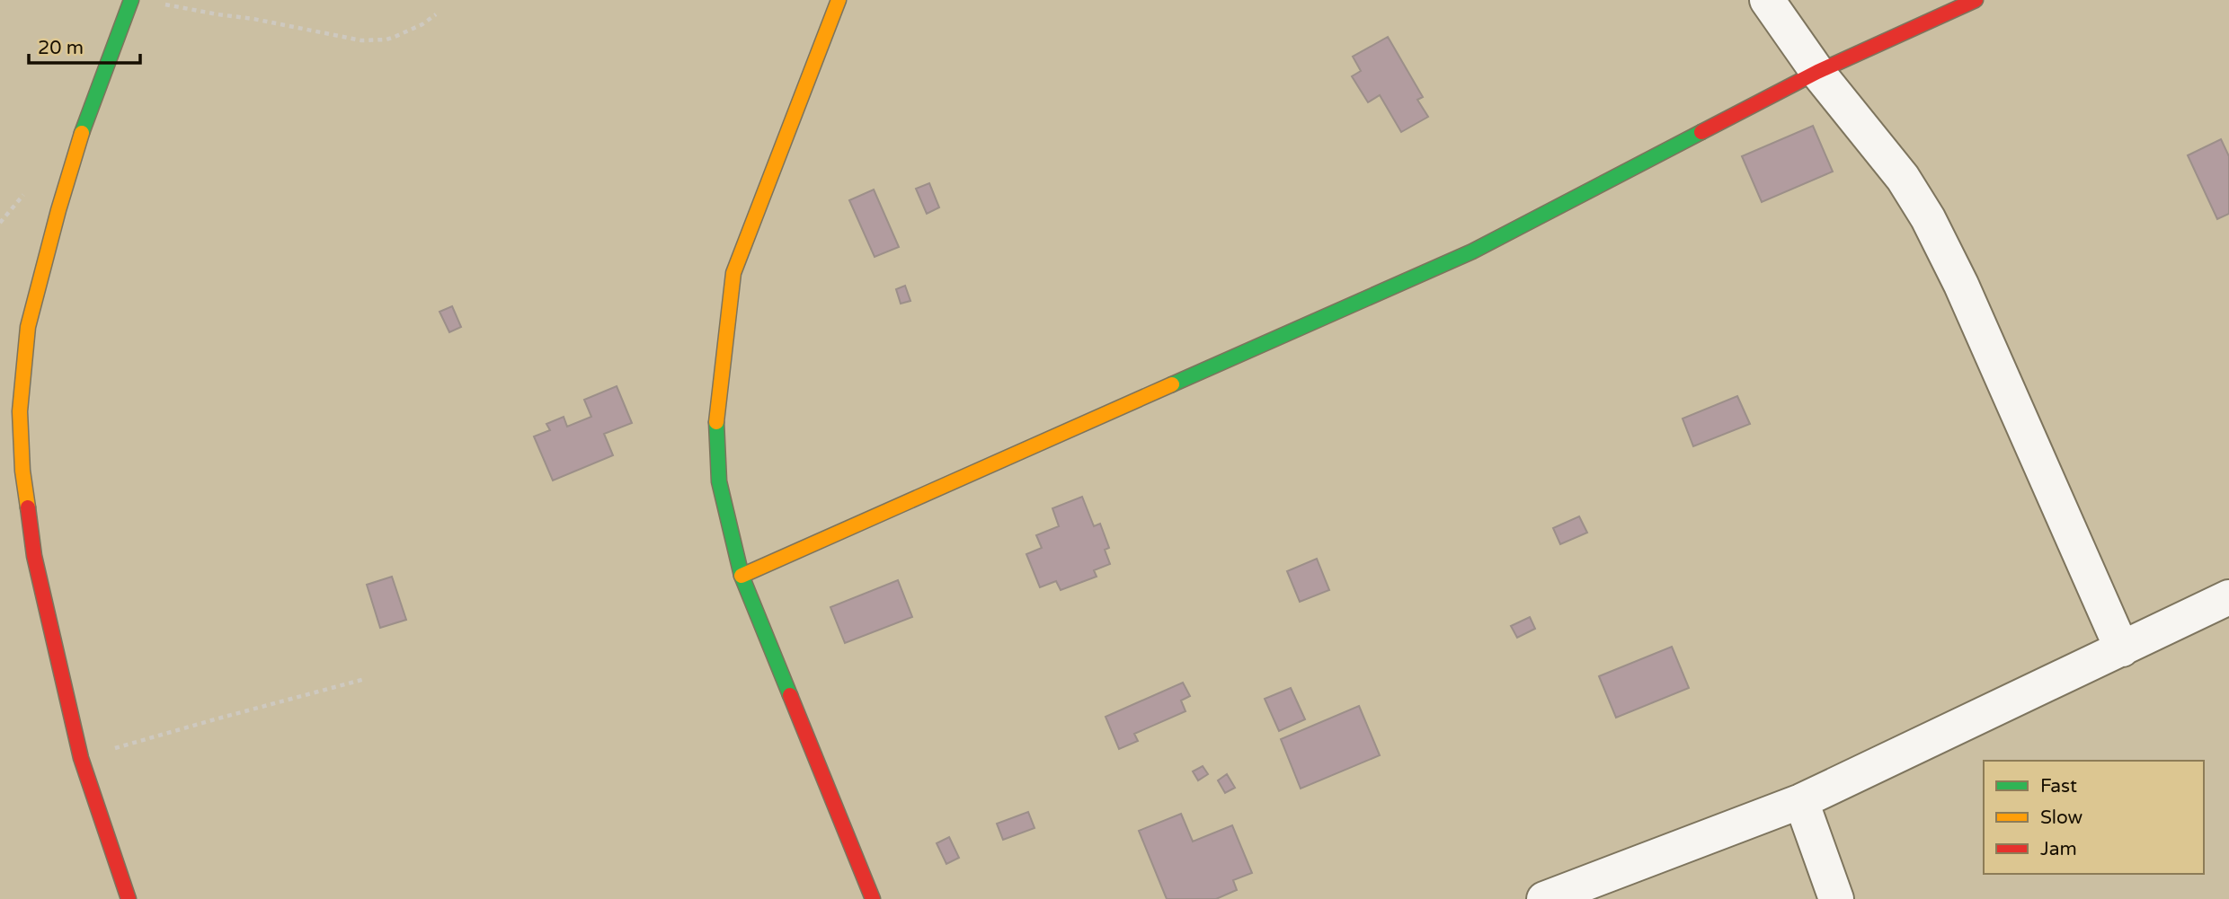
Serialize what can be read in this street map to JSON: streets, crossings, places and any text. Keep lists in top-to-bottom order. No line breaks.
{"legend":["Fast","Slow","Jam"],"scale_bar":"20 m"}
